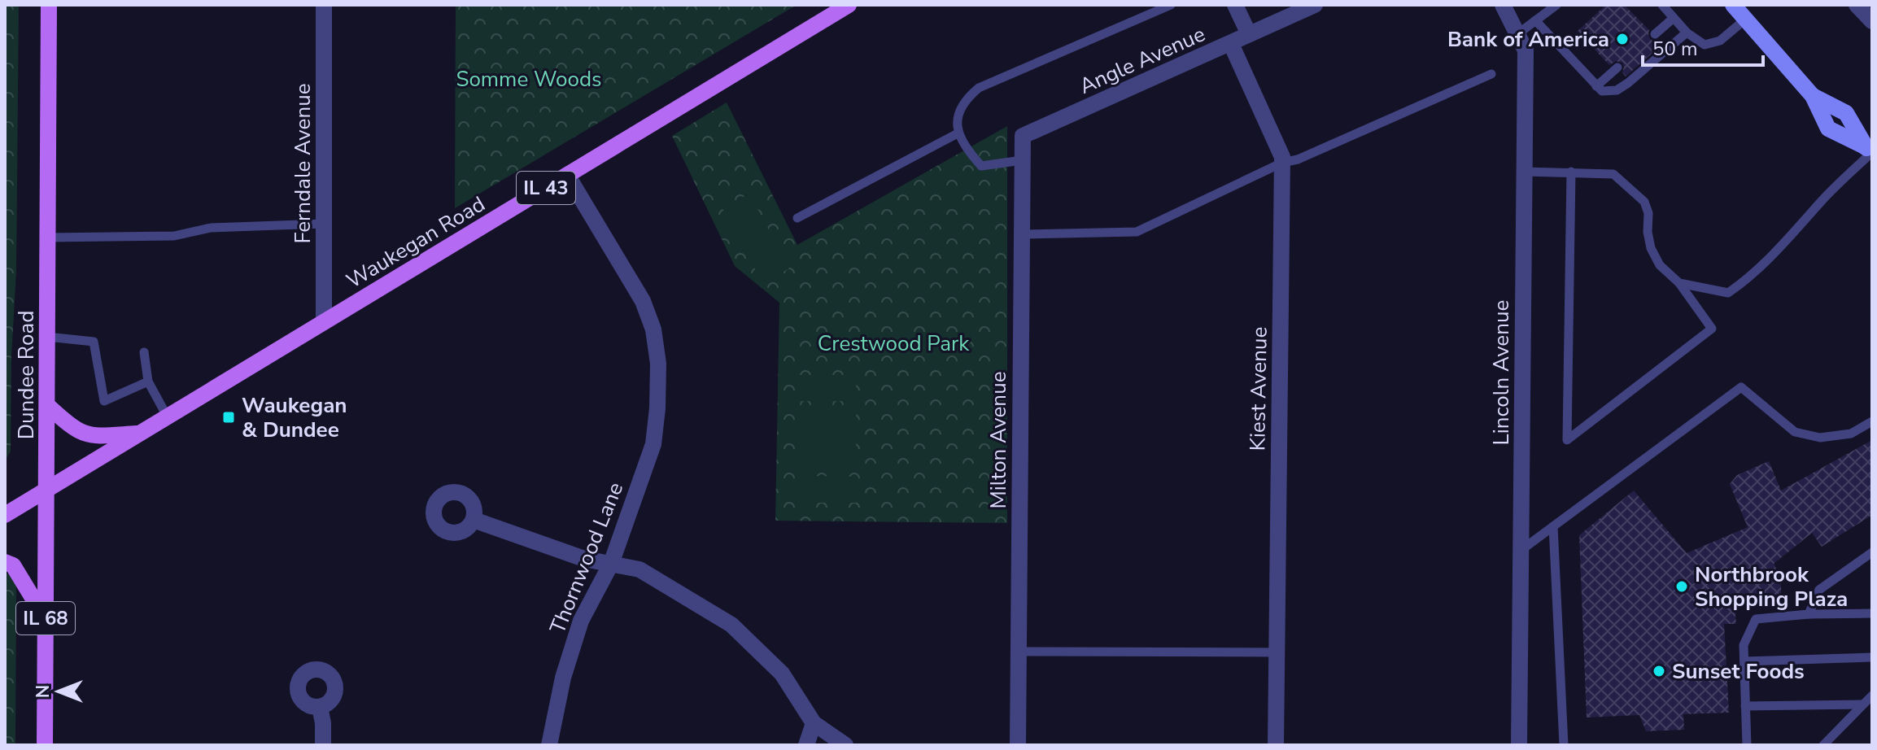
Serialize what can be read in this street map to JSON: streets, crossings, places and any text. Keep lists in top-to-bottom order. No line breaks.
{"streets":{"main road":["IL 43","Waukegan Road","Dundee Road","IL 68"],"street":["Angle Avenue","Ferndale Avenue","Lincoln Avenue","Kiest Avenue","Milton Avenue","Thornwood Lane"]},"crossings":[["Angle Avenue","Kiest Avenue"],["Angle Avenue","Milton Avenue"],["Ferndale Avenue","Waukegan Road"],["Waukegan Road","Dundee Road"],["Waukegan Road","Thornwood Lane"]],"parks":["Somme Woods","Crestwood Park"],"places":{"other":["Bank of America","Northbrook Shopping Plaza","Sunset Foods"],"transit":["Waukegan & Dundee"]},"scale_bar":"50 m","north":"left"}
